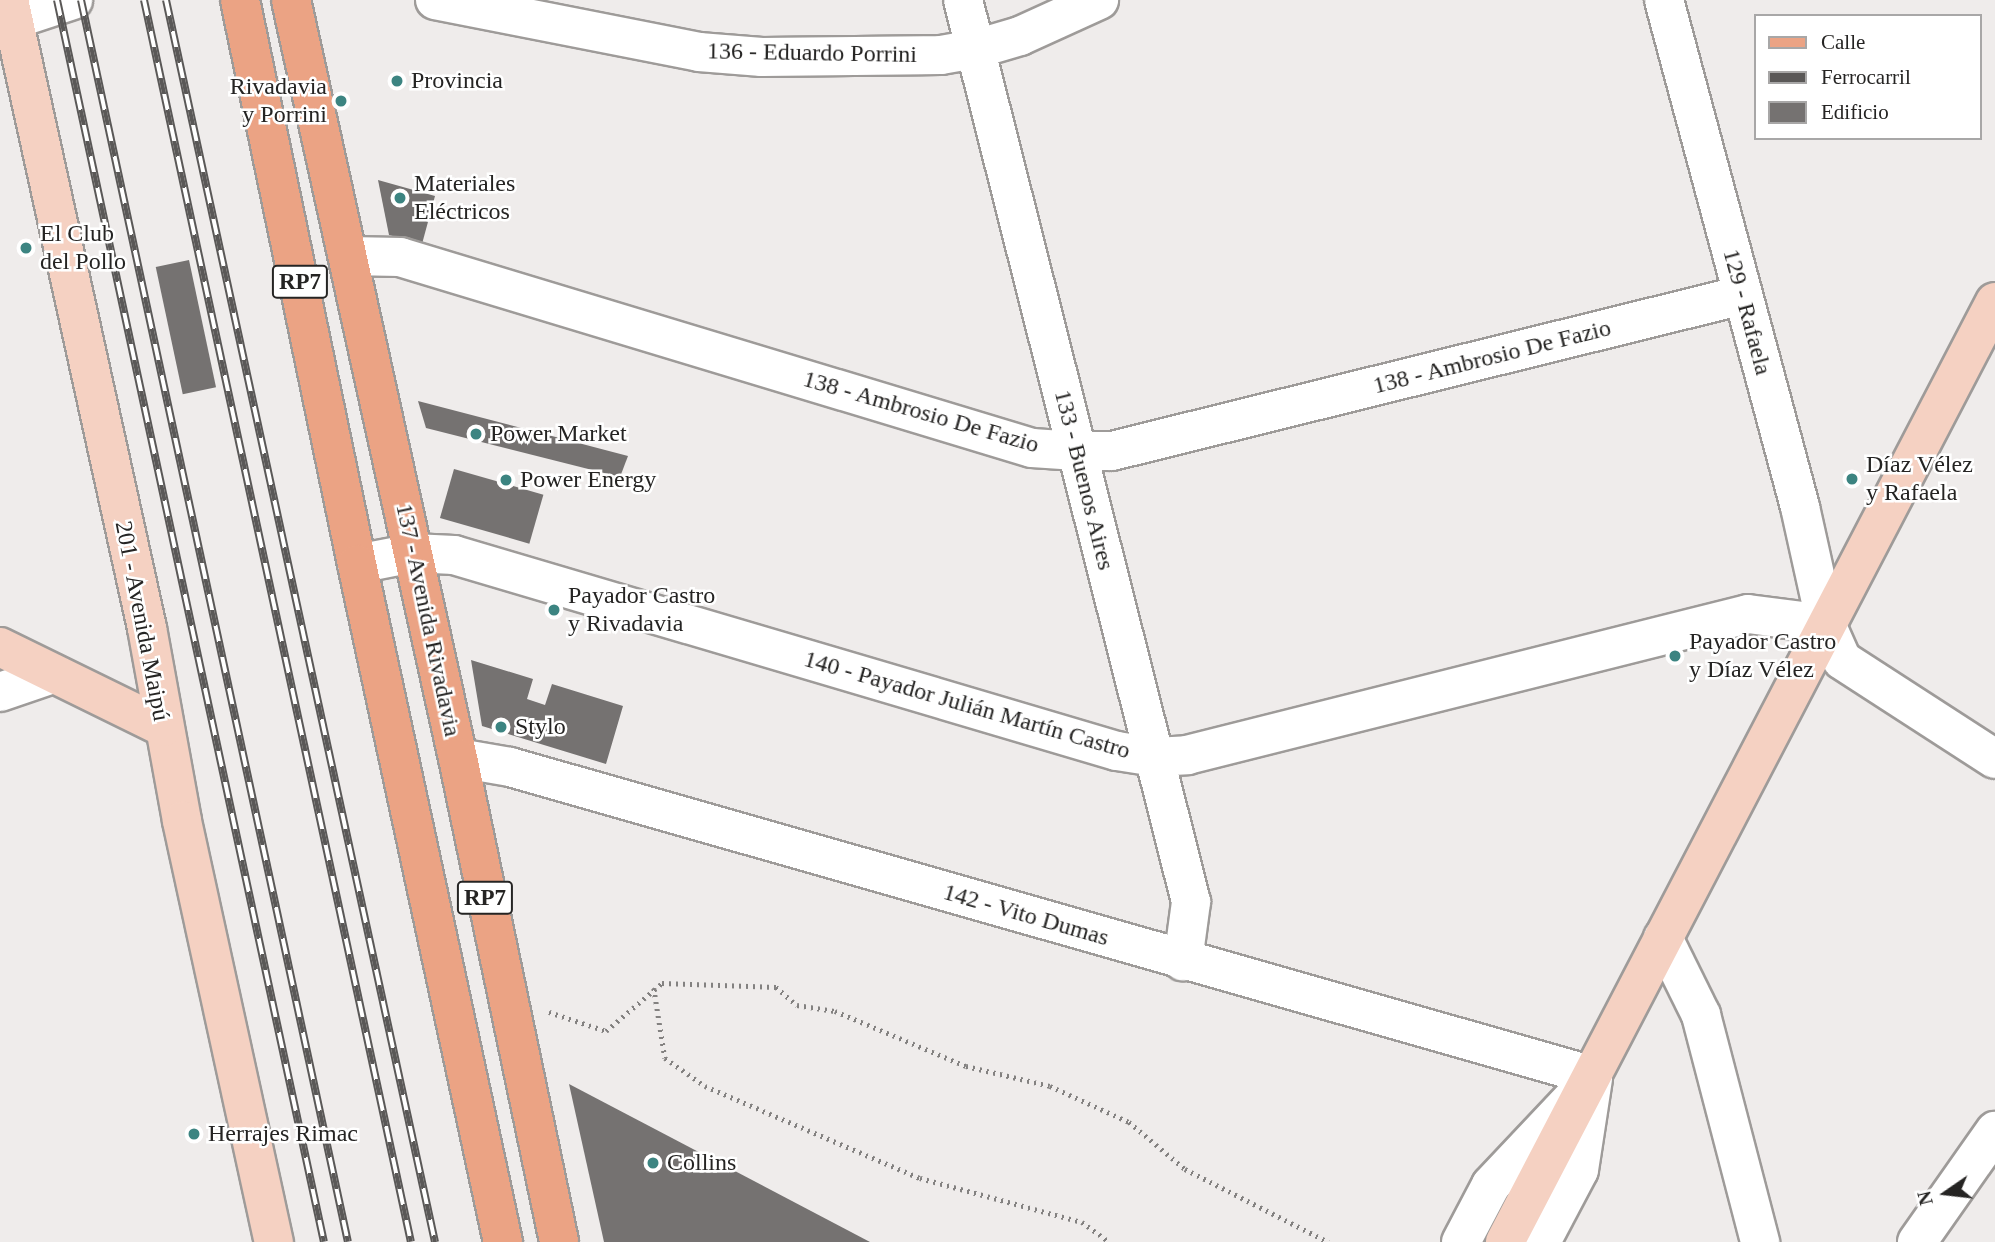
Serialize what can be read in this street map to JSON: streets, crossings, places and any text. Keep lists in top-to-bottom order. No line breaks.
{"streets":{"main road":["RP7","137 - Avenida Rivadavia","201 - Avenida Maipú"],"street":["136 - Eduardo Porrini","129 - Rafaela","138 - Ambrosio De Fazio","133 - Buenos Aires","140 - Payador Julián Martín Castro","142 - Vito Dumas"]},"crossings":[["136 - Eduardo Porrini","133 - Buenos Aires"],["RP7","140 - Payador Julián Martín Castro"],["129 - Rafaela","138 - Ambrosio De Fazio"],["129 - Rafaela","140 - Payador Julián Martín Castro"],["138 - Ambrosio De Fazio","133 - Buenos Aires"],["138 - Ambrosio De Fazio","137 - Avenida Rivadavia"],["133 - Buenos Aires","140 - Payador Julián Martín Castro"],["133 - Buenos Aires","142 - Vito Dumas"],["137 - Avenida Rivadavia","140 - Payador Julián Martín Castro"],["137 - Avenida Rivadavia","142 - Vito Dumas"]],"places":["Provincia","Rivadavia y Porrini","Materiales Eléctricos","El Club del Pollo","Power Market","Díaz Vélez y Rafaela","Power Energy","Payador Castro y Rivadavia","Payador Castro y Díaz Vélez","Stylo","Herrajes Rimac","Collins"],"legend":["Calle","Ferrocarril","Edificio"],"north":"left"}
